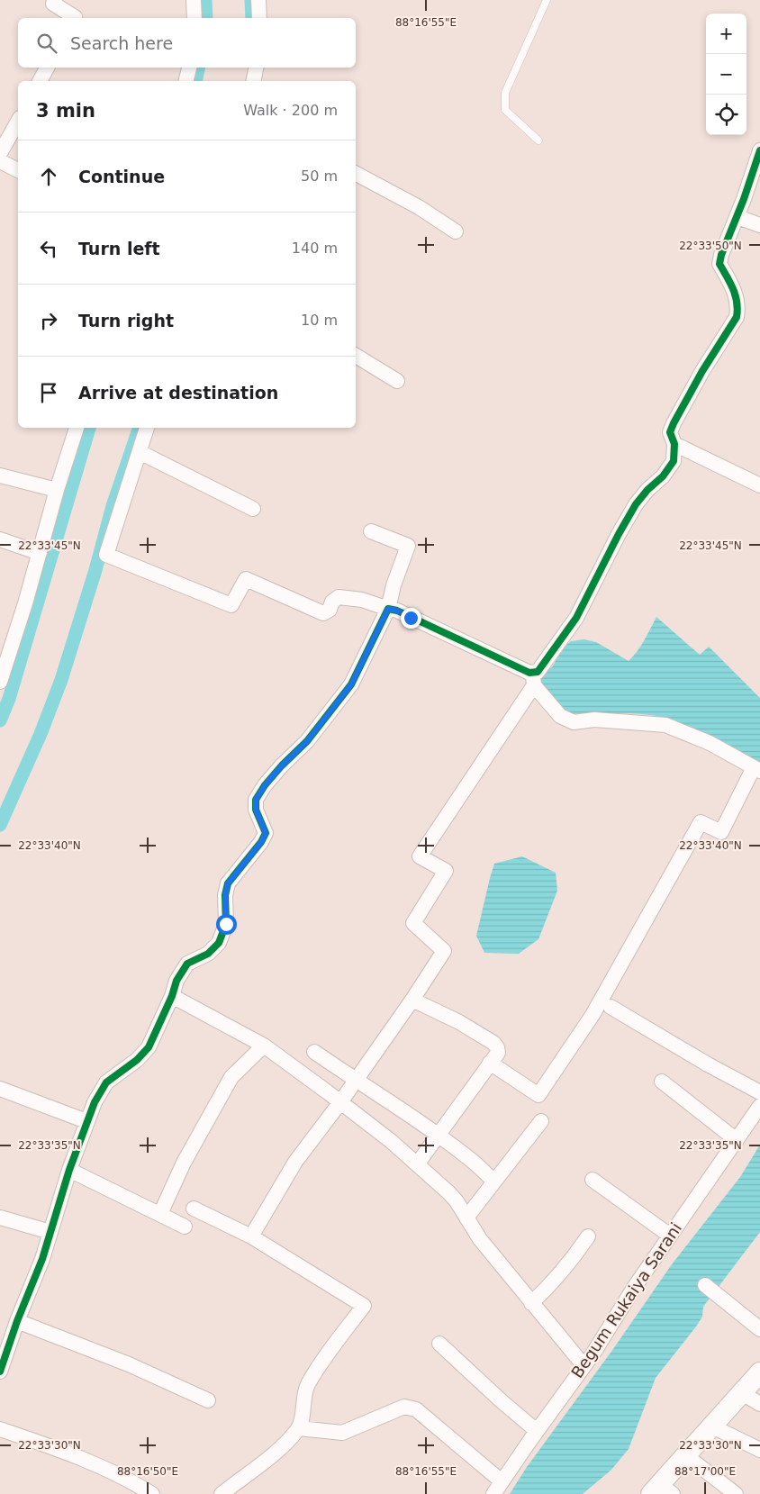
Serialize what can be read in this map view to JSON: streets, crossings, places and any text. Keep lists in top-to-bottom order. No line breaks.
{"streets":{"street":["Begum Rukaiya Sarani"]},"page":{"map_buttons":["+","−"],"search":"Search here","heading":["3 min","Walk · 200 m"],"list":[["Continue","50 m"],["Turn left","140 m"],["Turn right","10 m"],"Arrive at destination"]},"coordinates":["88°16'55\"E","22°33'50\"N","22°33'45\"N","22°33'40\"N","22°33'35\"N","22°33'30\"N","88°16'50\"E","88°17'00\"E"]}
